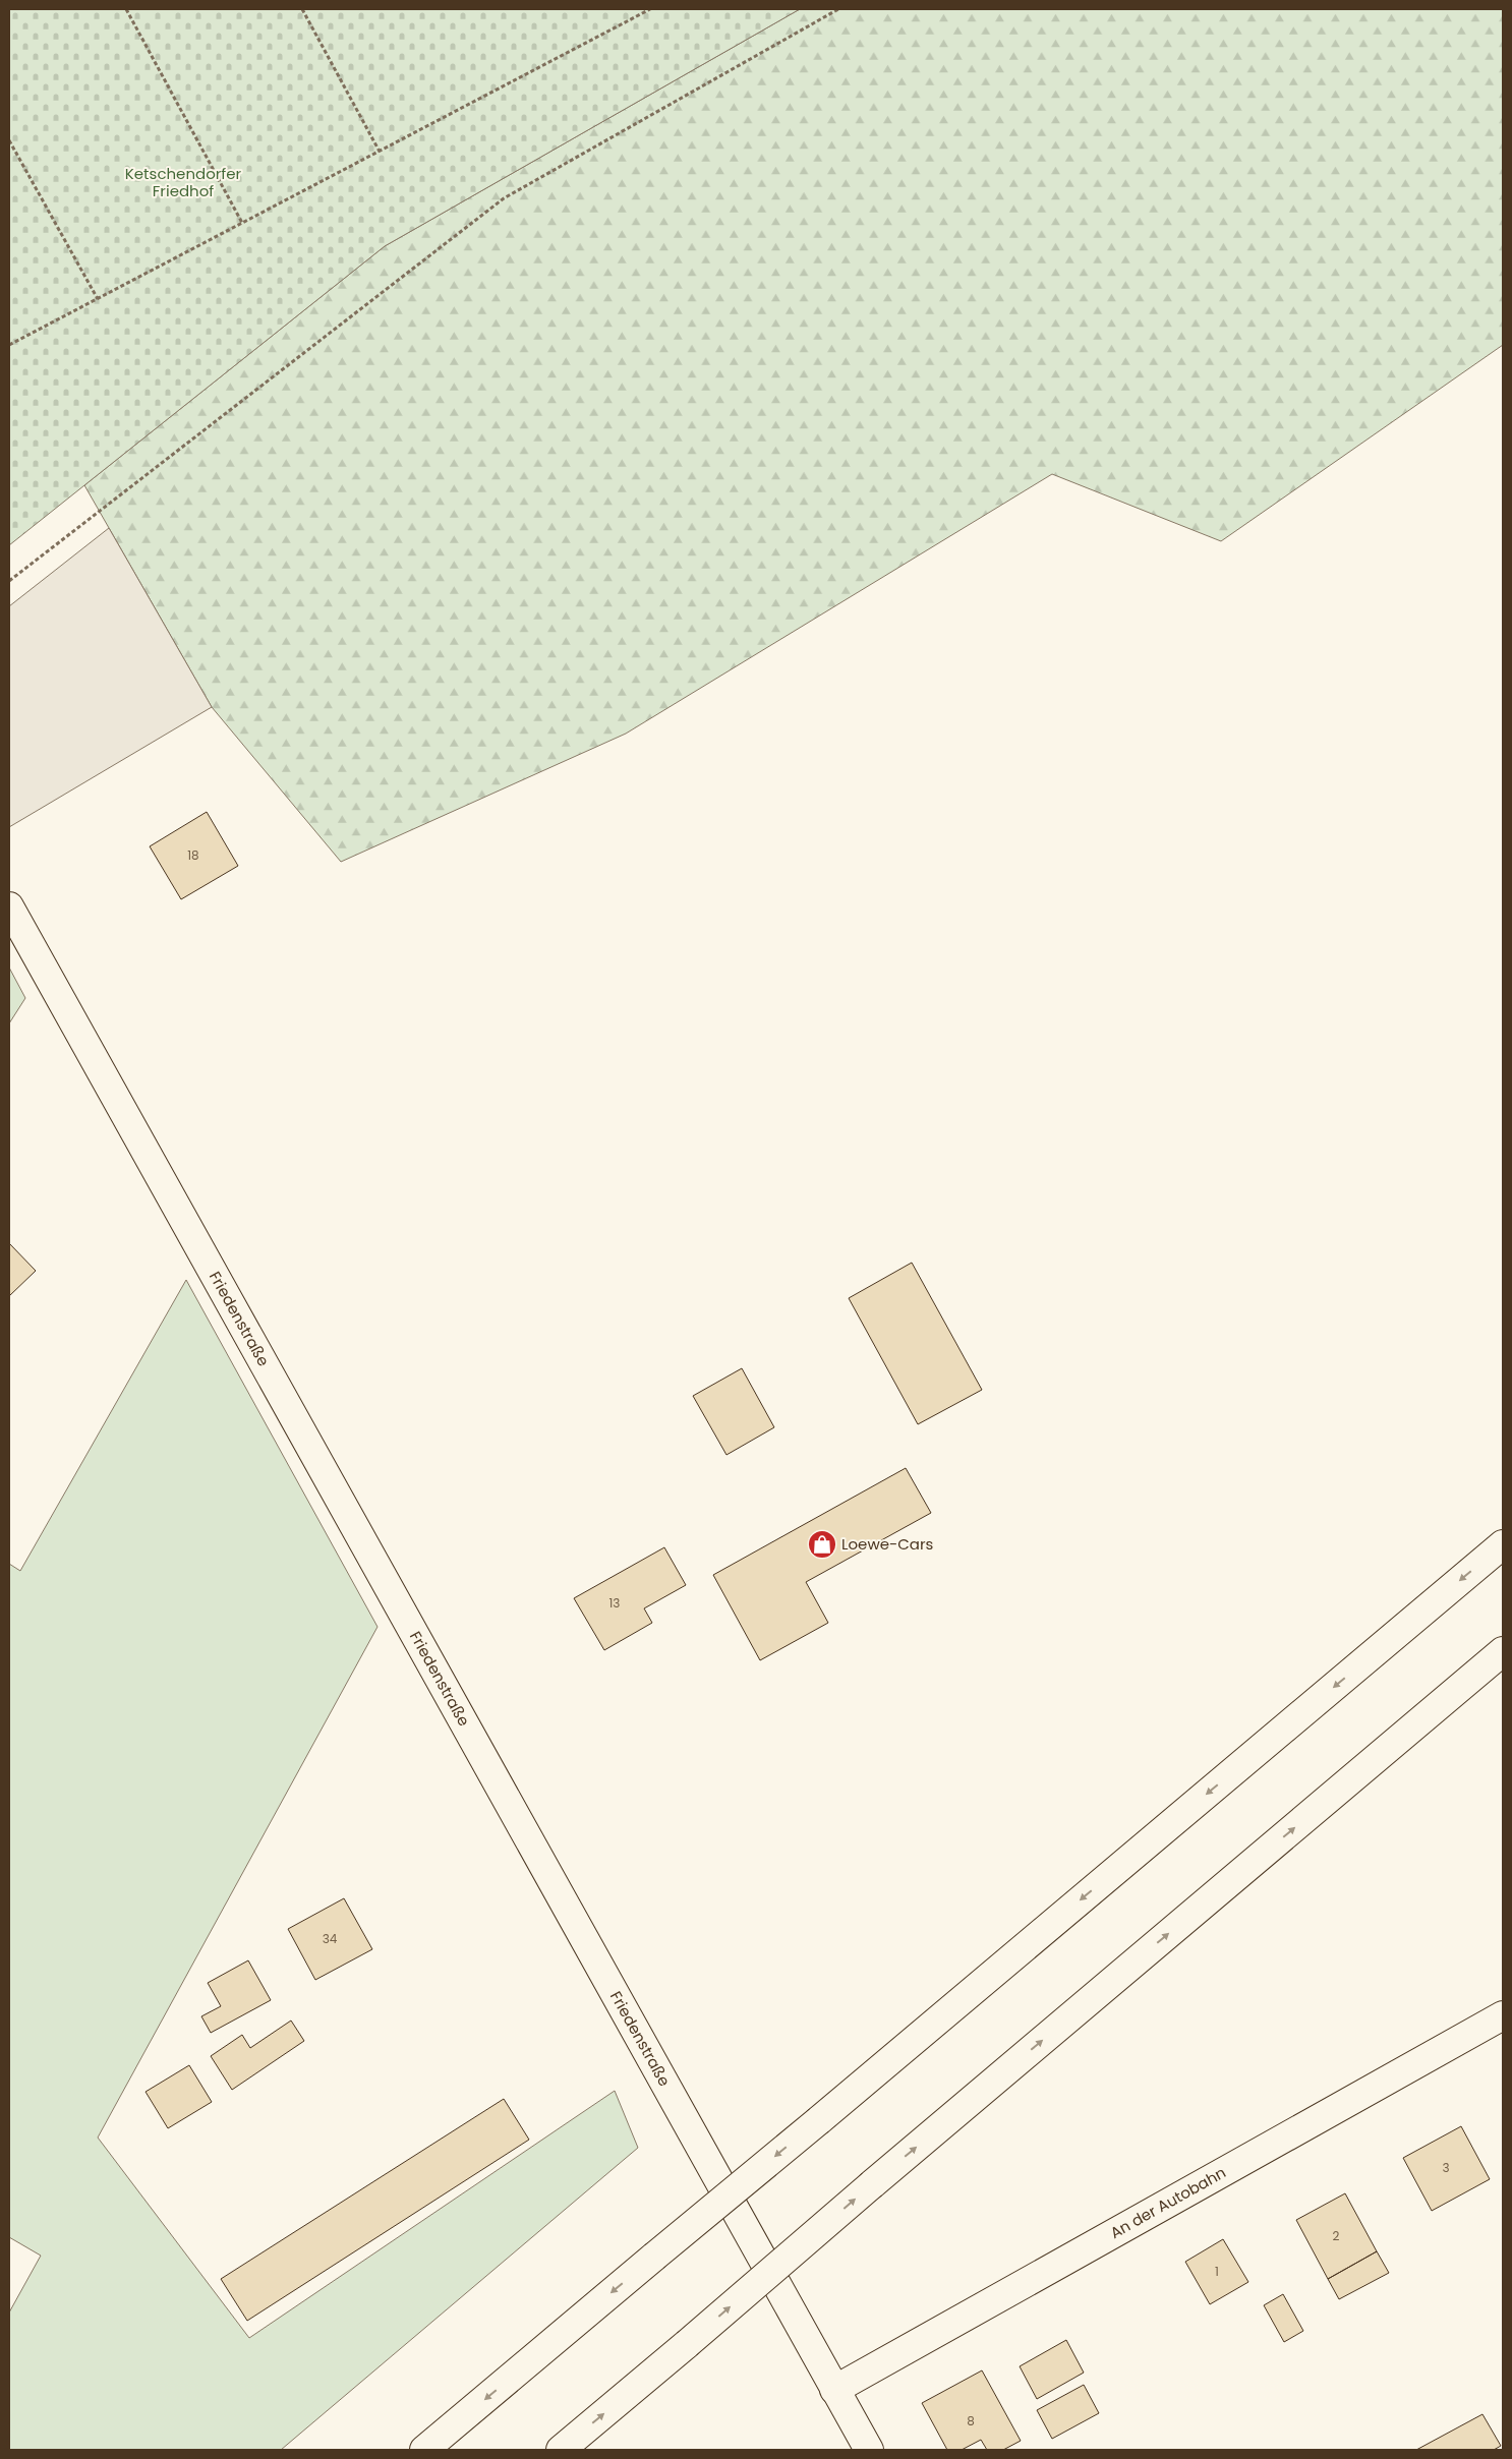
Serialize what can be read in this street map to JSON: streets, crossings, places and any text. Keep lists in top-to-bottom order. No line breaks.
{"streets":{"main road":["Friedenstraße","An der Autobahn"]},"crossings":[["Friedenstraße","An der Autobahn"]],"parks":["Ketschendorfer Friedhof"],"places":{"shop":["Loewe-Cars"]},"house_numbers":["18","13","34","3","2","1","8"]}
